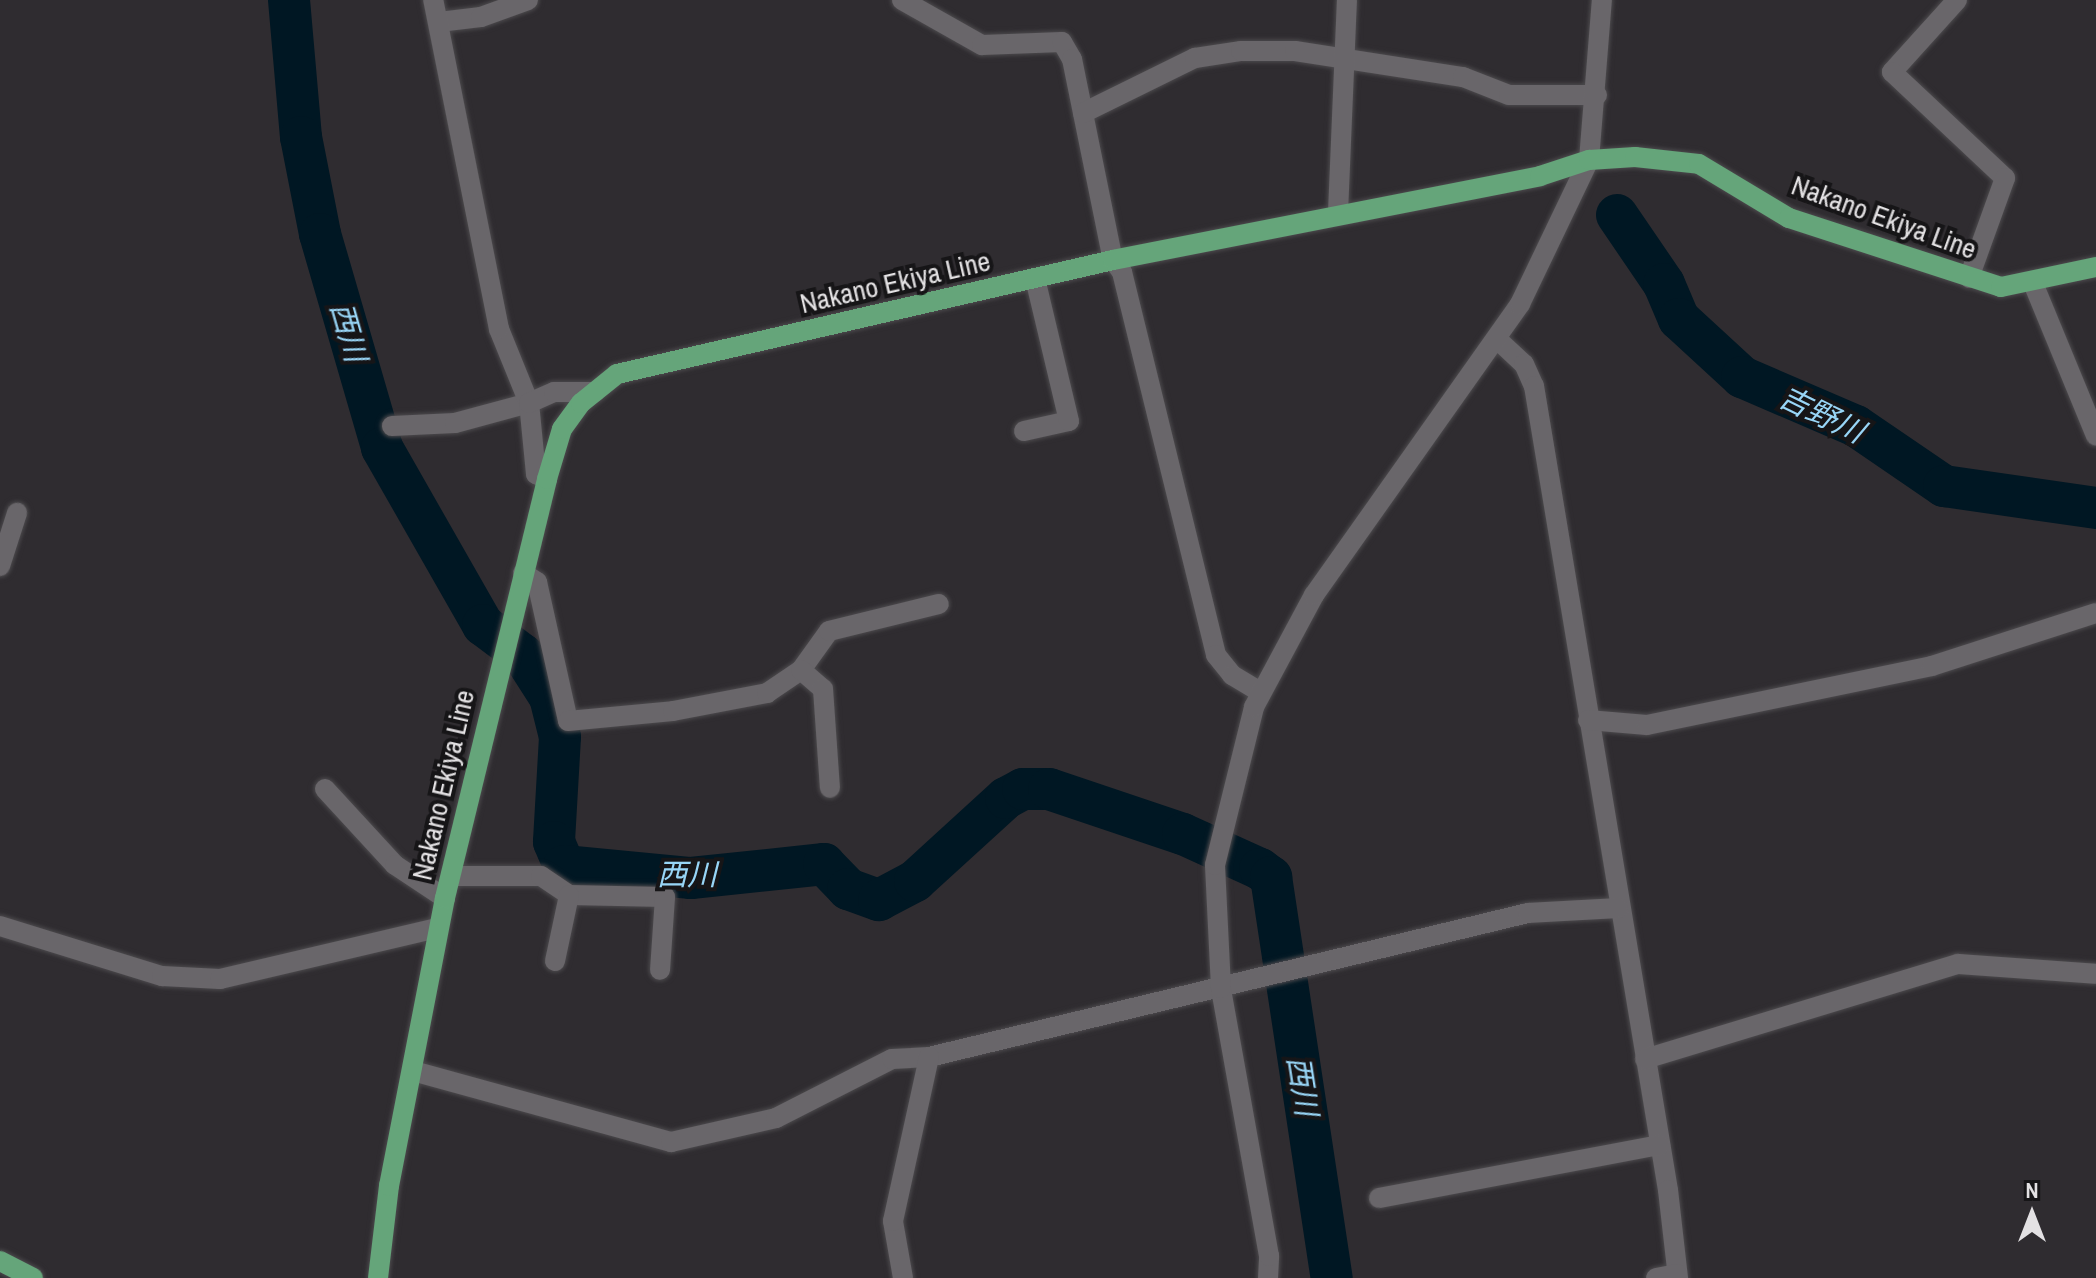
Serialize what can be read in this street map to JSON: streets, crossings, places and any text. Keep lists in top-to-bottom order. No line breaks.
{"streets":{"main road":["Nakano Ekiya Line"]},"water":["西川","吉野川"],"north":"top"}
